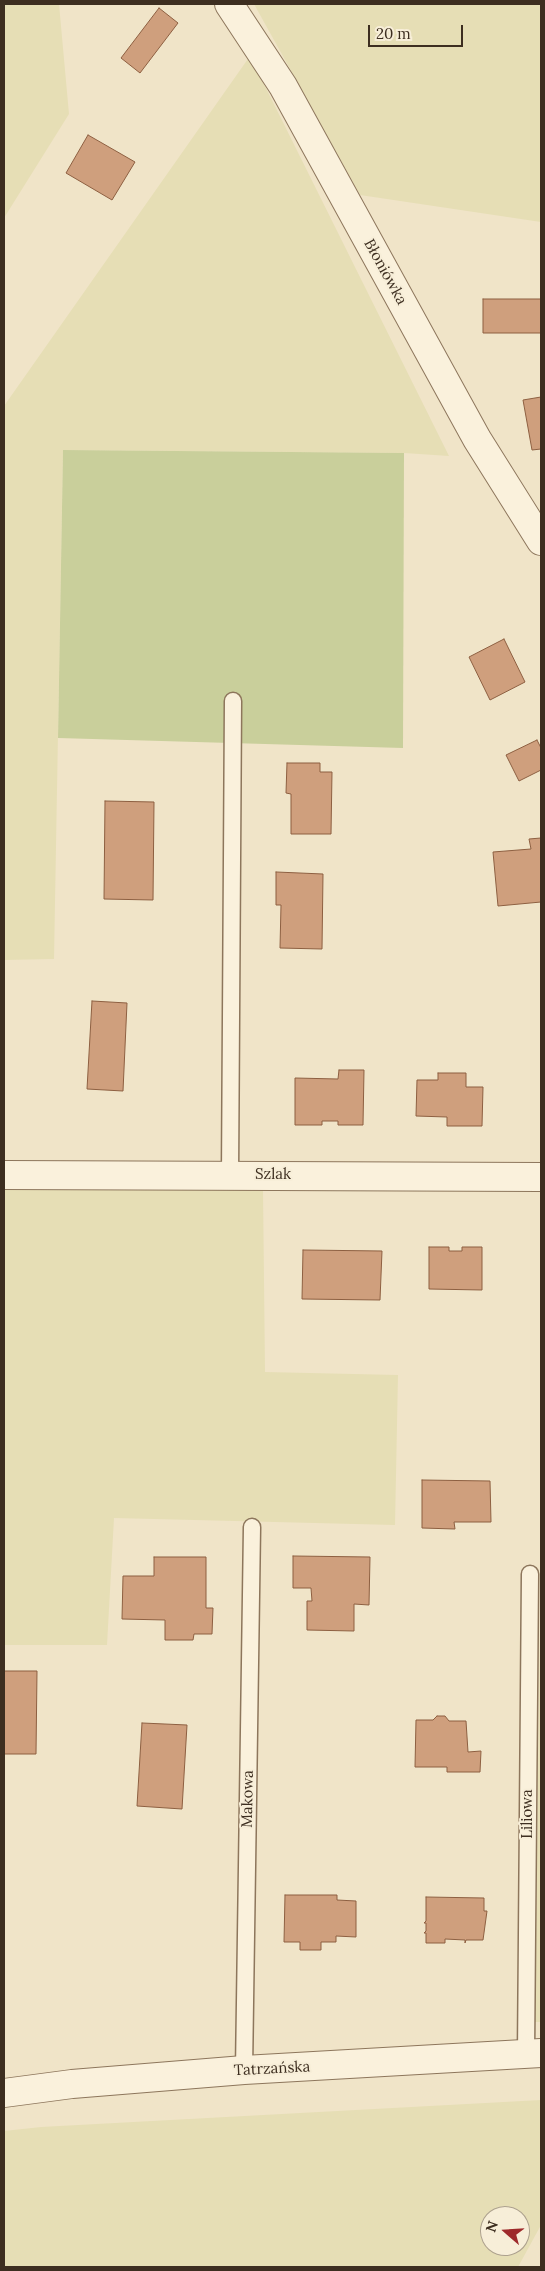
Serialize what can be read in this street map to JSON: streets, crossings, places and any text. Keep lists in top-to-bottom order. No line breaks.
{"streets":{"street":["Błoniówka","Szlak","Tatrzańska"],"lane":["Makowa","Liliowa"]},"crossings":[["Makowa","Tatrzańska"],["Liliowa","Tatrzańska"]],"scale_bar":"20 m","north":"left"}
